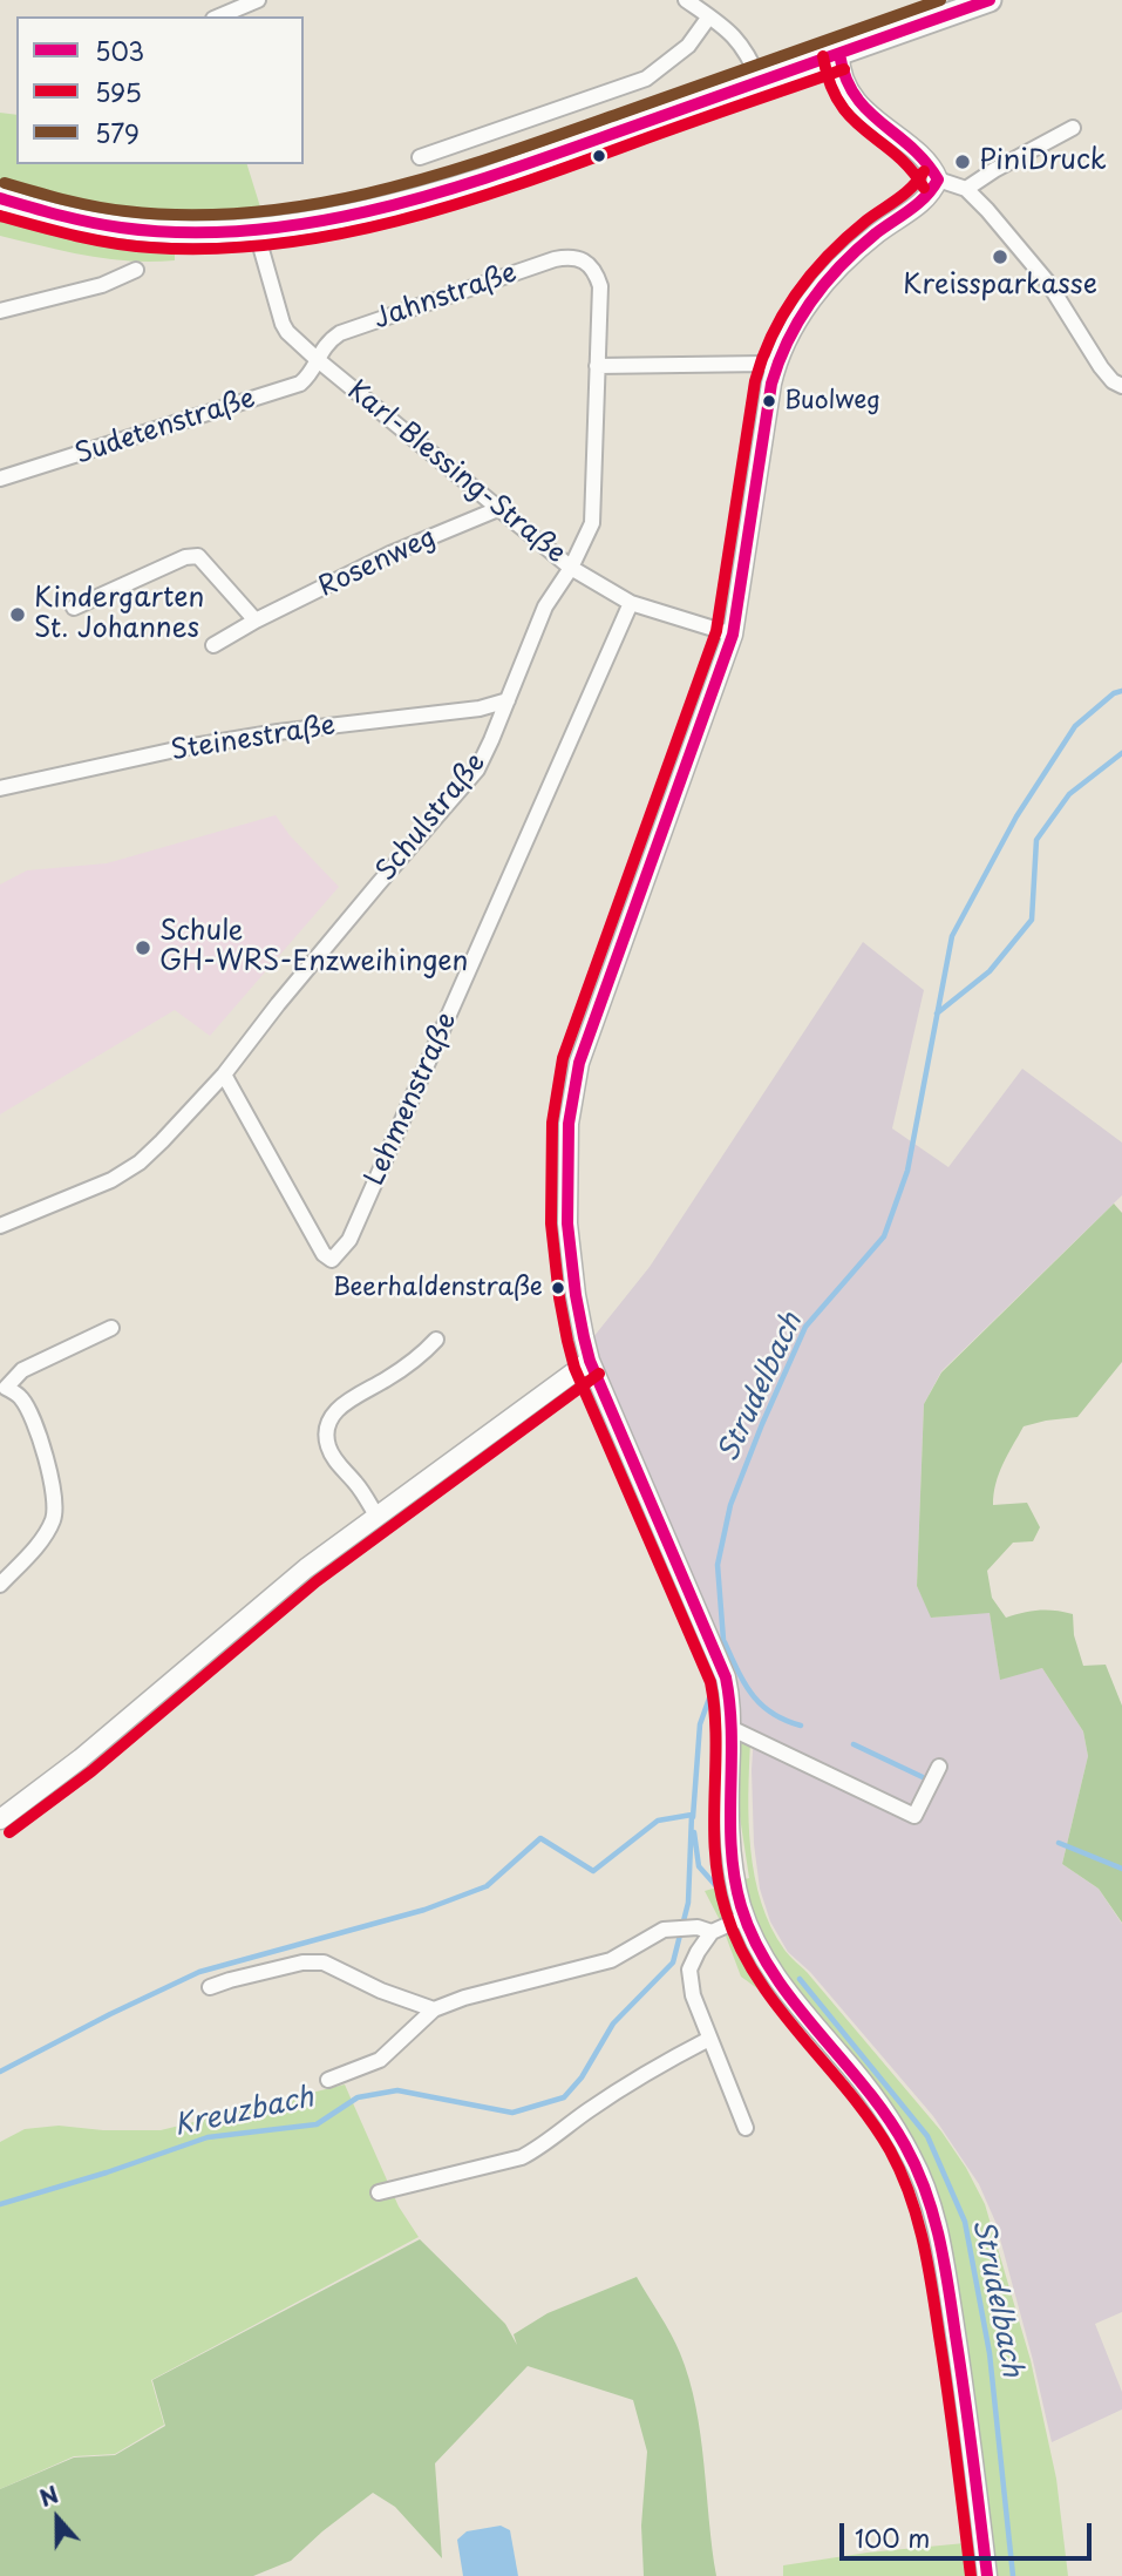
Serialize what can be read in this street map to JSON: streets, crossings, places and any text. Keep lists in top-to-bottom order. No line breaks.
{"streets":{"street":["Jahnstraße","Sudetenstraße","Karl-Blessing-Straße","Rosenweg","Steinestraße","Schulstraße","Lehmenstraße"]},"crossings":[["Jahnstraße","Sudetenstraße"],["Jahnstraße","Karl-Blessing-Straße"],["Jahnstraße","Schulstraße"],["Sudetenstraße","Karl-Blessing-Straße"],["Karl-Blessing-Straße","Rosenweg"],["Karl-Blessing-Straße","Schulstraße"],["Karl-Blessing-Straße","Lehmenstraße"],["Steinestraße","Schulstraße"],["Schulstraße","Lehmenstraße"]],"water":["Strudelbach","Kreuzbach"],"places":["PiniDruck","Kreissparkasse","Buolweg","Kindergarten St. Johannes","Schule GH-WRS-Enzweihingen","Beerhaldenstraße"],"lines":["transit line 503","transit line 579","transit line 595"],"legend":["503","595","579"],"scale_bar":"100 m","north":"top"}
